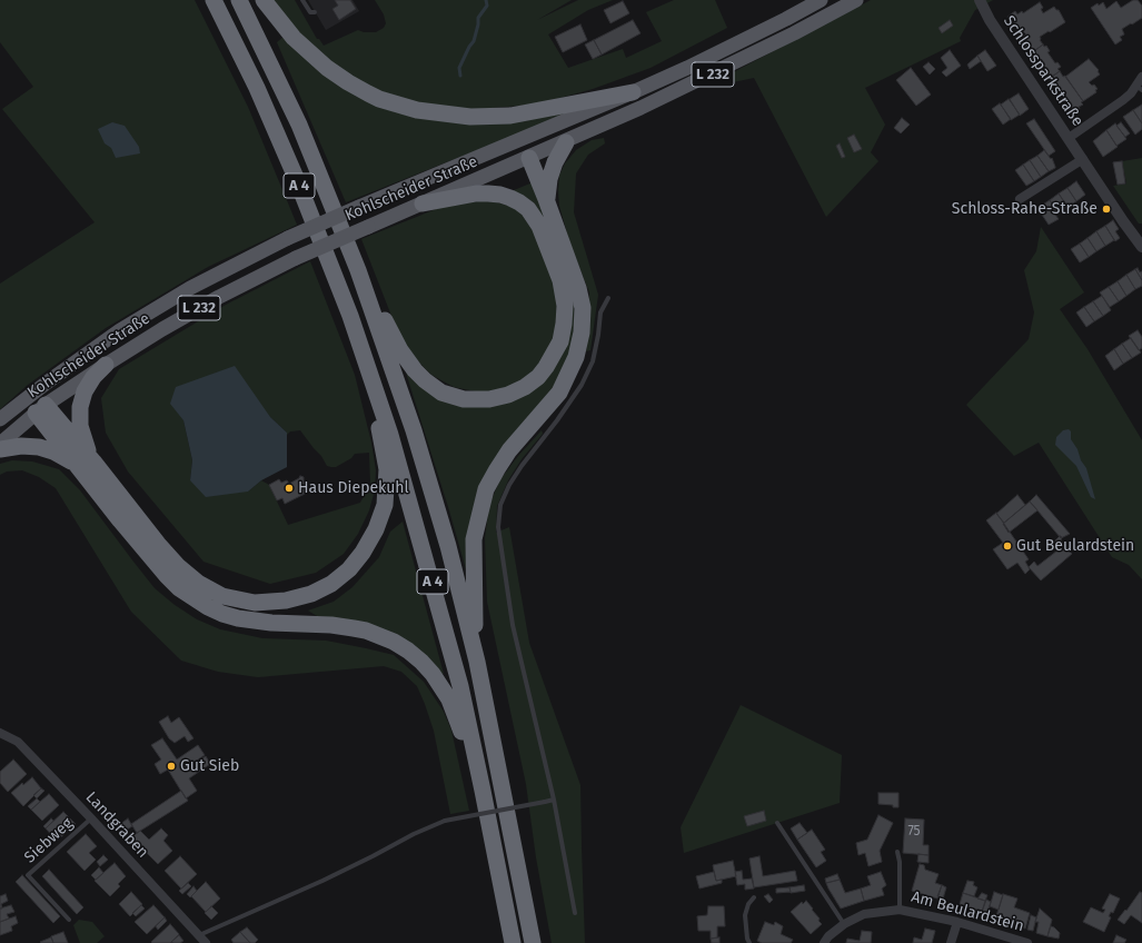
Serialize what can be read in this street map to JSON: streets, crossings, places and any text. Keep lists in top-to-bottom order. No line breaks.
{"streets":{"highway":["A 4"],"main road":["L 232","Kohlscheider Straße"],"street":["Schlossparkstraße","Landgraben","Am Beulardstein"],"lane":["Siebweg"]},"crossings":[["Landgraben","Siebweg"]],"places":["Schloss-Rahe-Straße","Haus Diepekuhl","Gut Beulardstein","Gut Sieb"],"house_numbers":["75"]}
